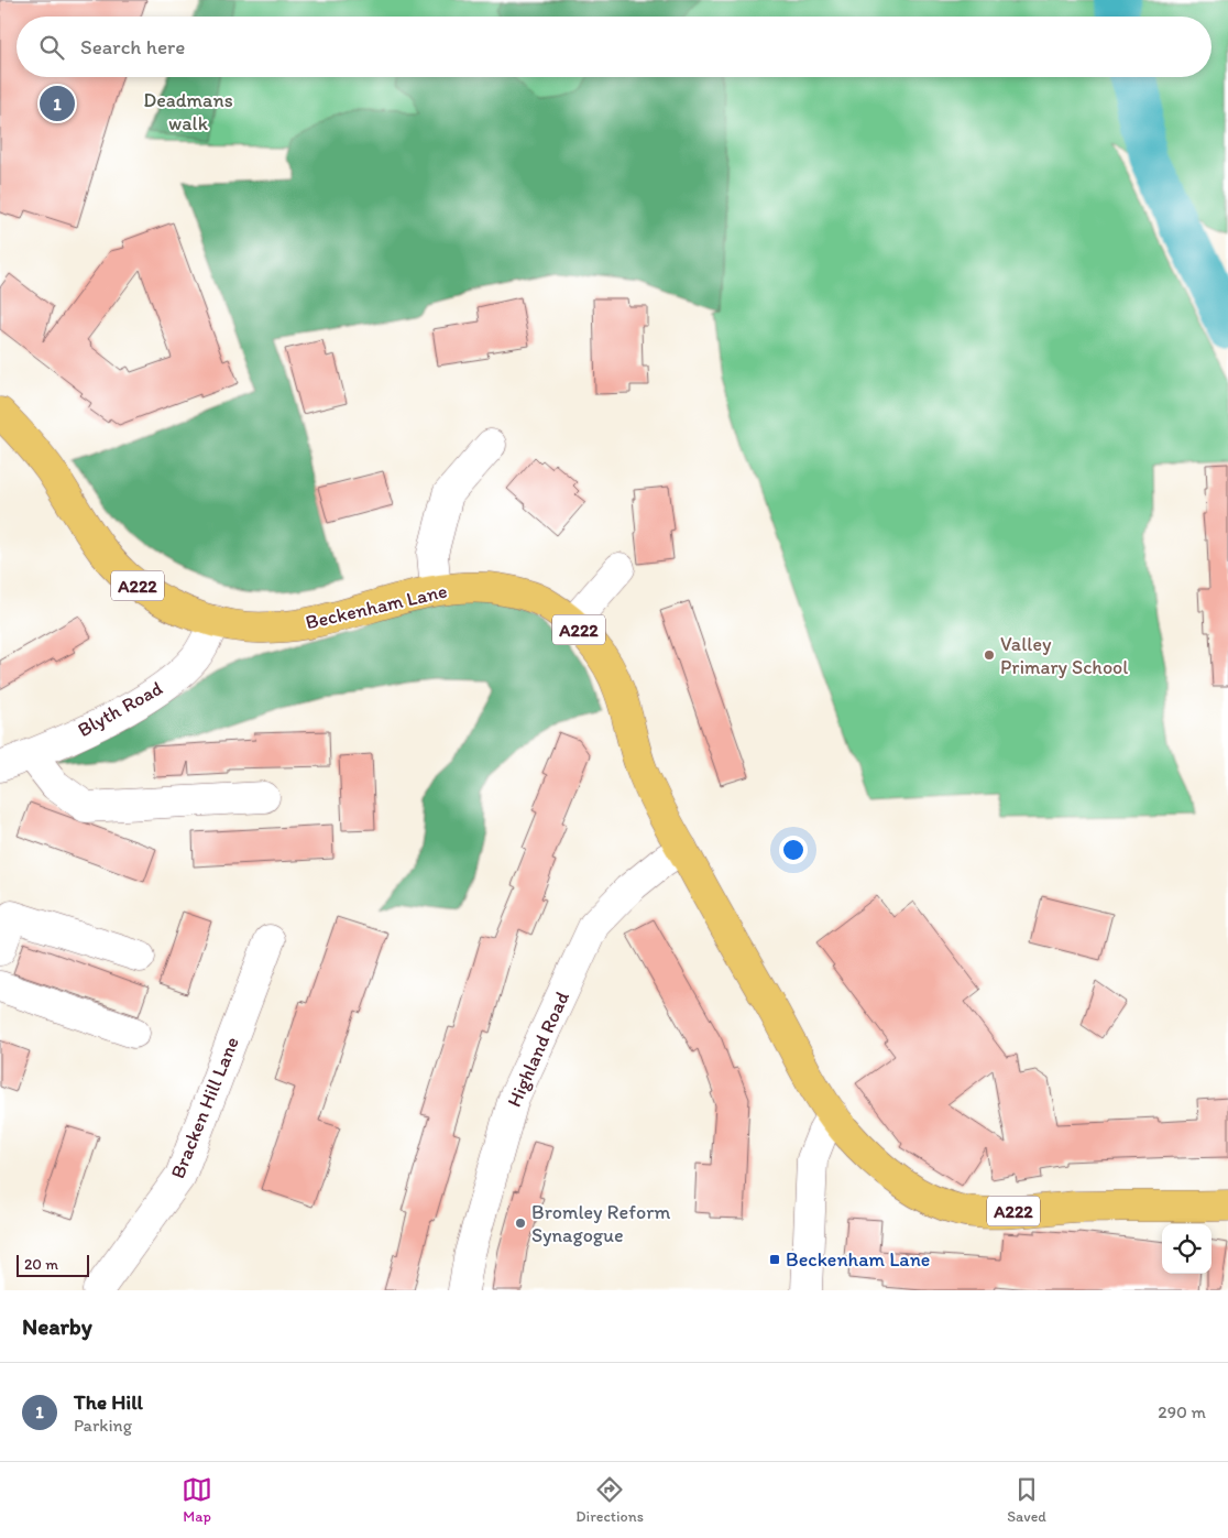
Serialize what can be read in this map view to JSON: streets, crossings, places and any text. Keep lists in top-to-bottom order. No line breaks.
{"streets":{"main road":["A222","Beckenham Lane"],"street":["Blyth Road","Highland Road","Bracken Hill Lane"]},"crossings":[["Beckenham Lane","Blyth Road"],["Beckenham Lane","Highland Road"]],"parks":["Deadmans walk"],"places":{"other":["Valley Primary School","Bromley Reform Synagogue"],"transit":["Beckenham Lane"]},"scale_bar":"20 m","page":{"search":"Search here","pins":"1","scale":"20 m","heading":"Nearby","list":[{"mark":"1","name":"The Hill","note":"Parking","value":"290 m"}],"nav":["Map","Directions","Saved"]}}
